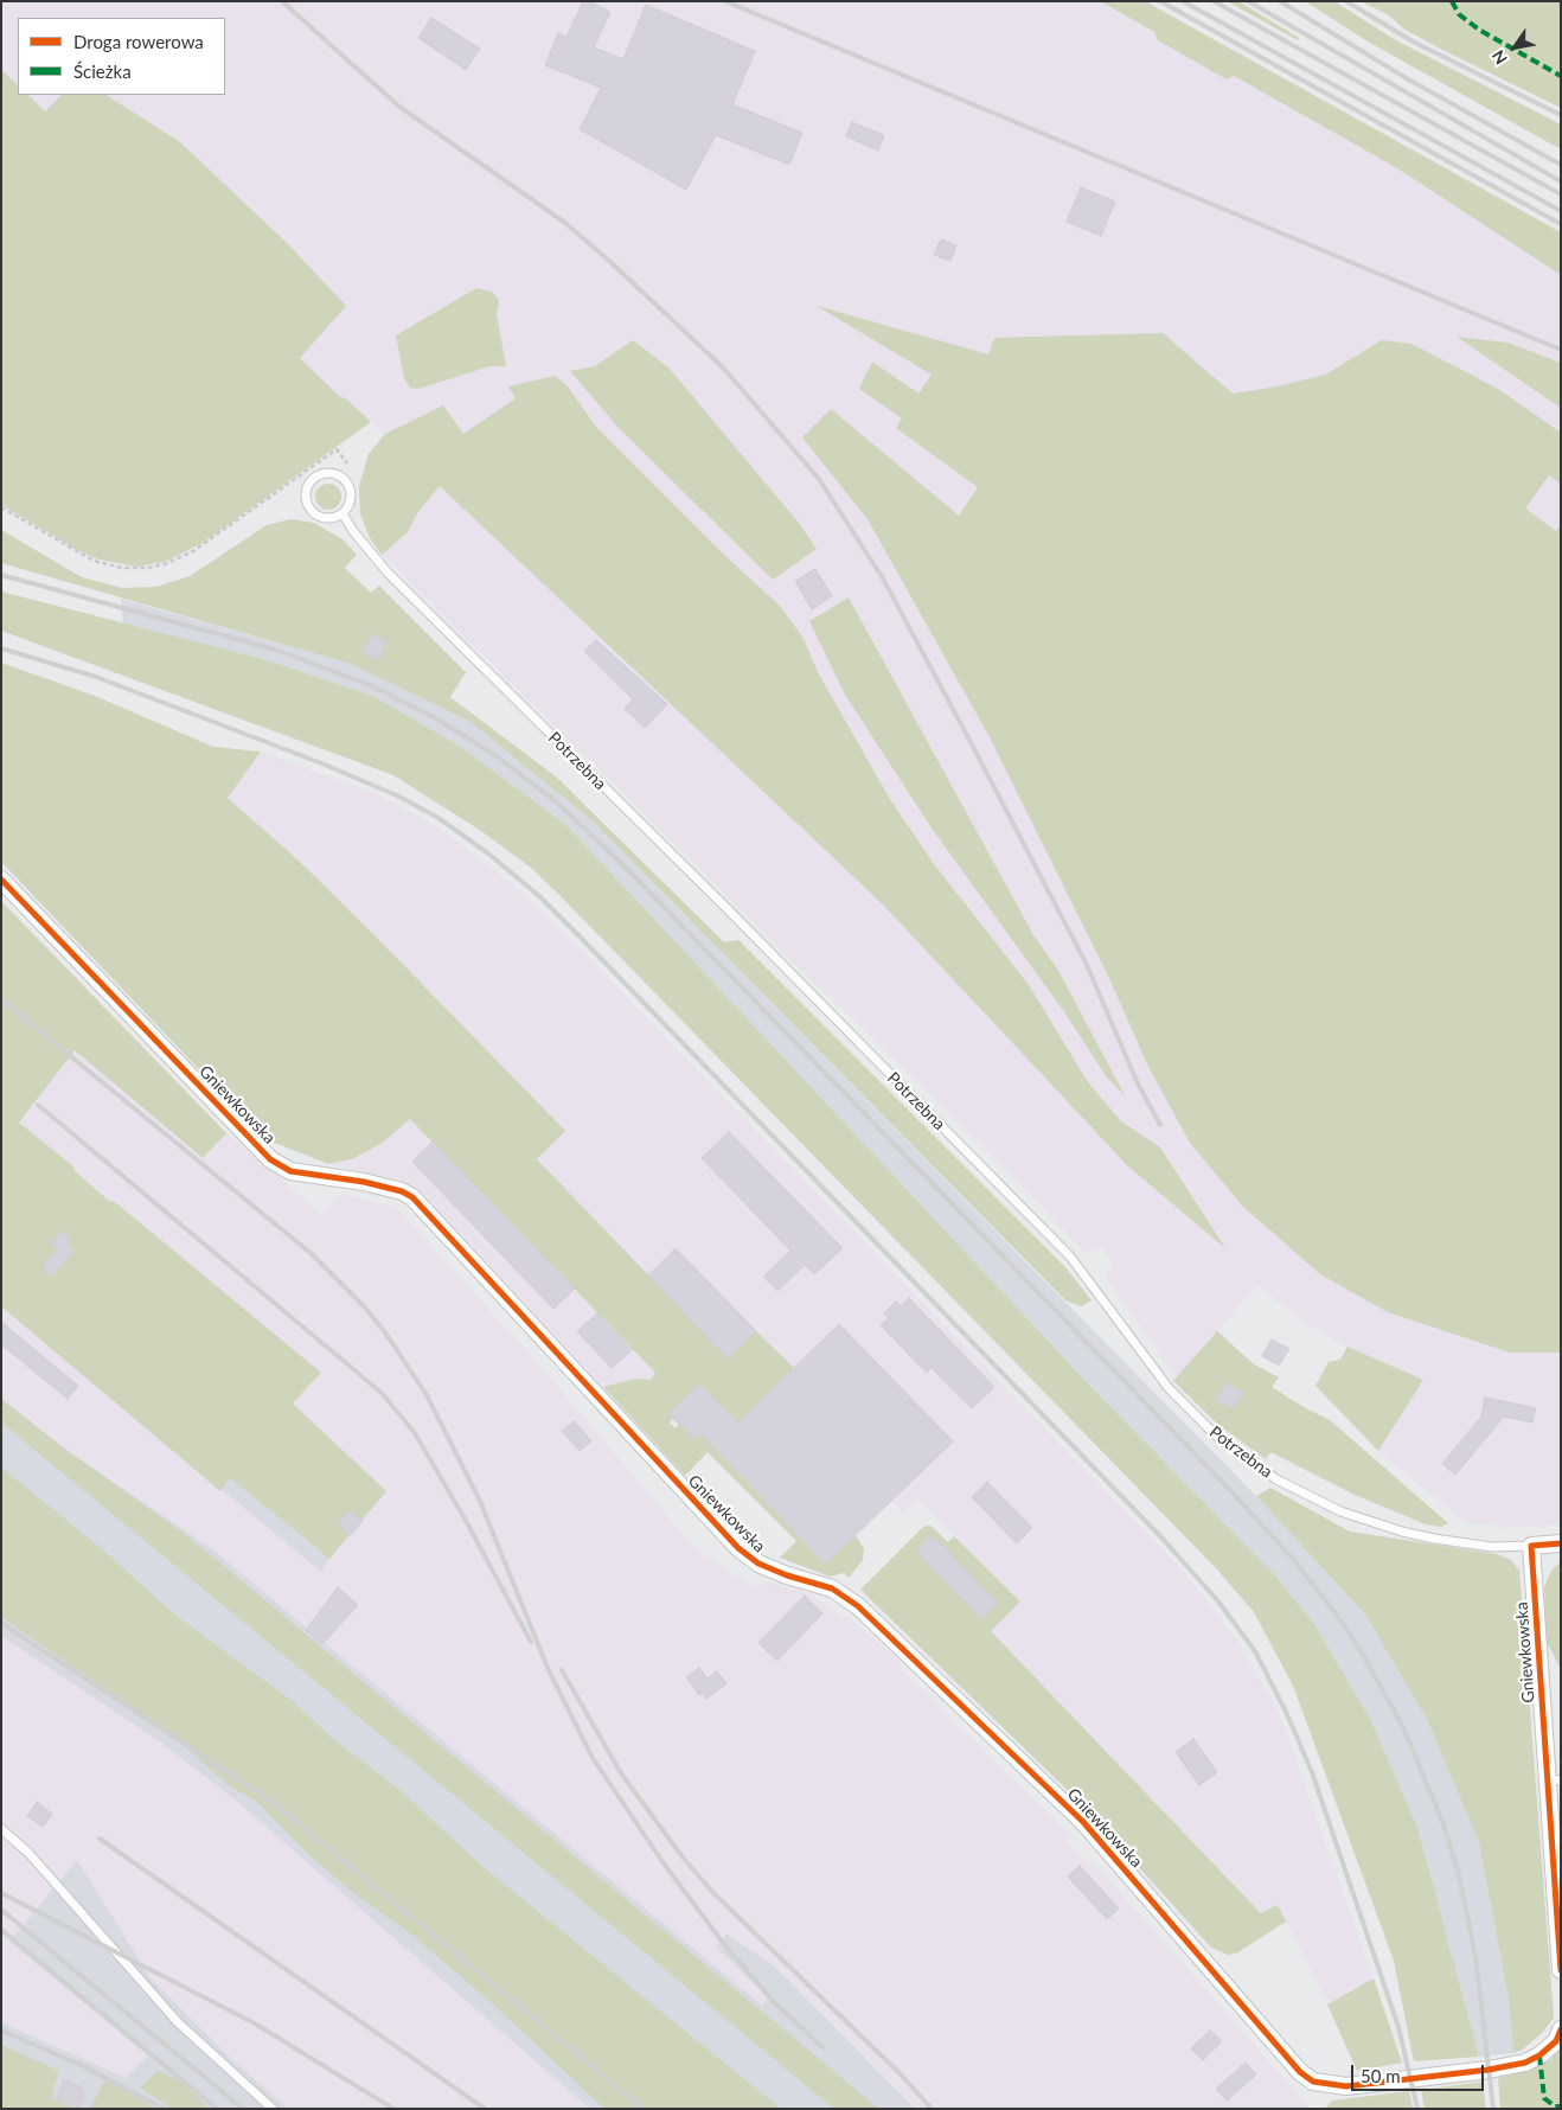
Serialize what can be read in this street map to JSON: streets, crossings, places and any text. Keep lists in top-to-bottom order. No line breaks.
{"streets":{"street":["Potrzebna","Gniewkowska"]},"crossings":[["Potrzebna","Gniewkowska"]],"legend":["Droga rowerowa","Ścieżka"],"scale_bar":"50 m","north":"bottom left"}
